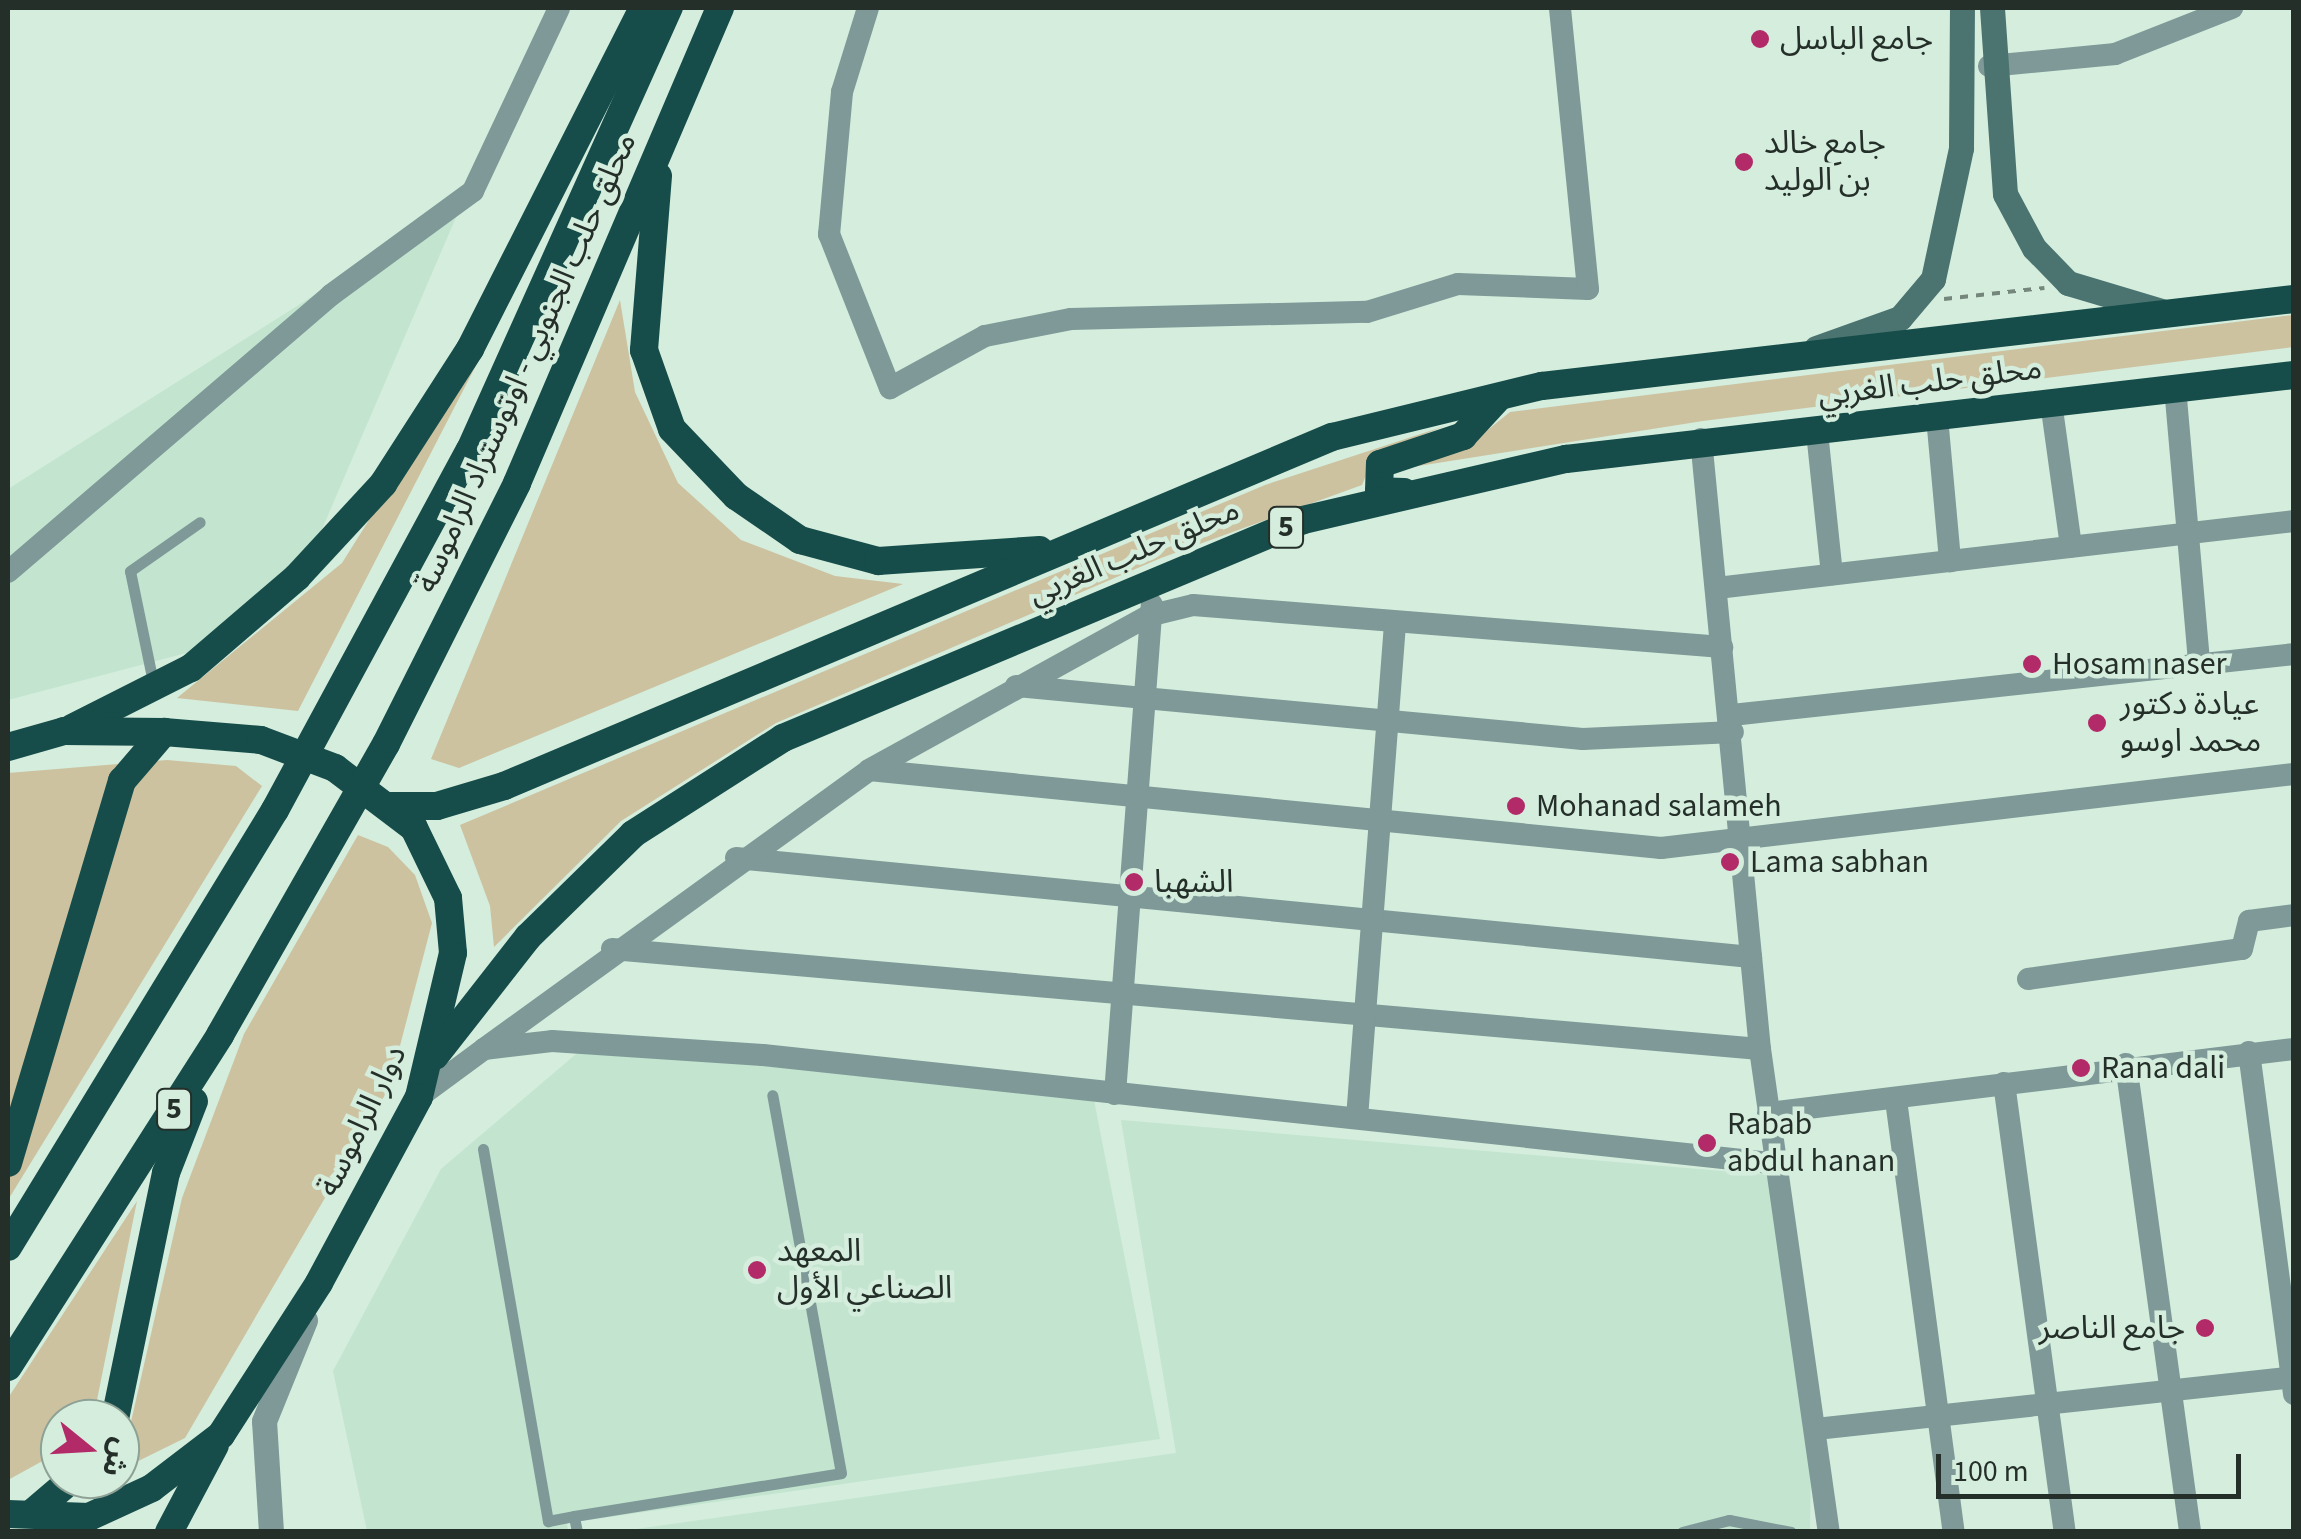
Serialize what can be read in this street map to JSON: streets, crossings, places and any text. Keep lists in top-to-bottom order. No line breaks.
{"streets":{"highway":["محلق حلب الجنوبي - اوتوستراد الراموسة","محلق حلب الغربي","5","دوار الراموسة"]},"crossings":[["محلق حلب الجنوبي - اوتوستراد الراموسة","5"],["محلق حلب الغربي","دوار الراموسة"]],"places":["جامع الباسل","جامع خالد بن الوليد","Hosam naser","عيادة دكتور محمد اوسو","Mohanad salameh","Lama sabhan","الشهبا","Rana dali","Rabab abdul hanan","المعهد الصناعي الأول","جامع الناصر"],"scale_bar":"100 m","north":"right"}
